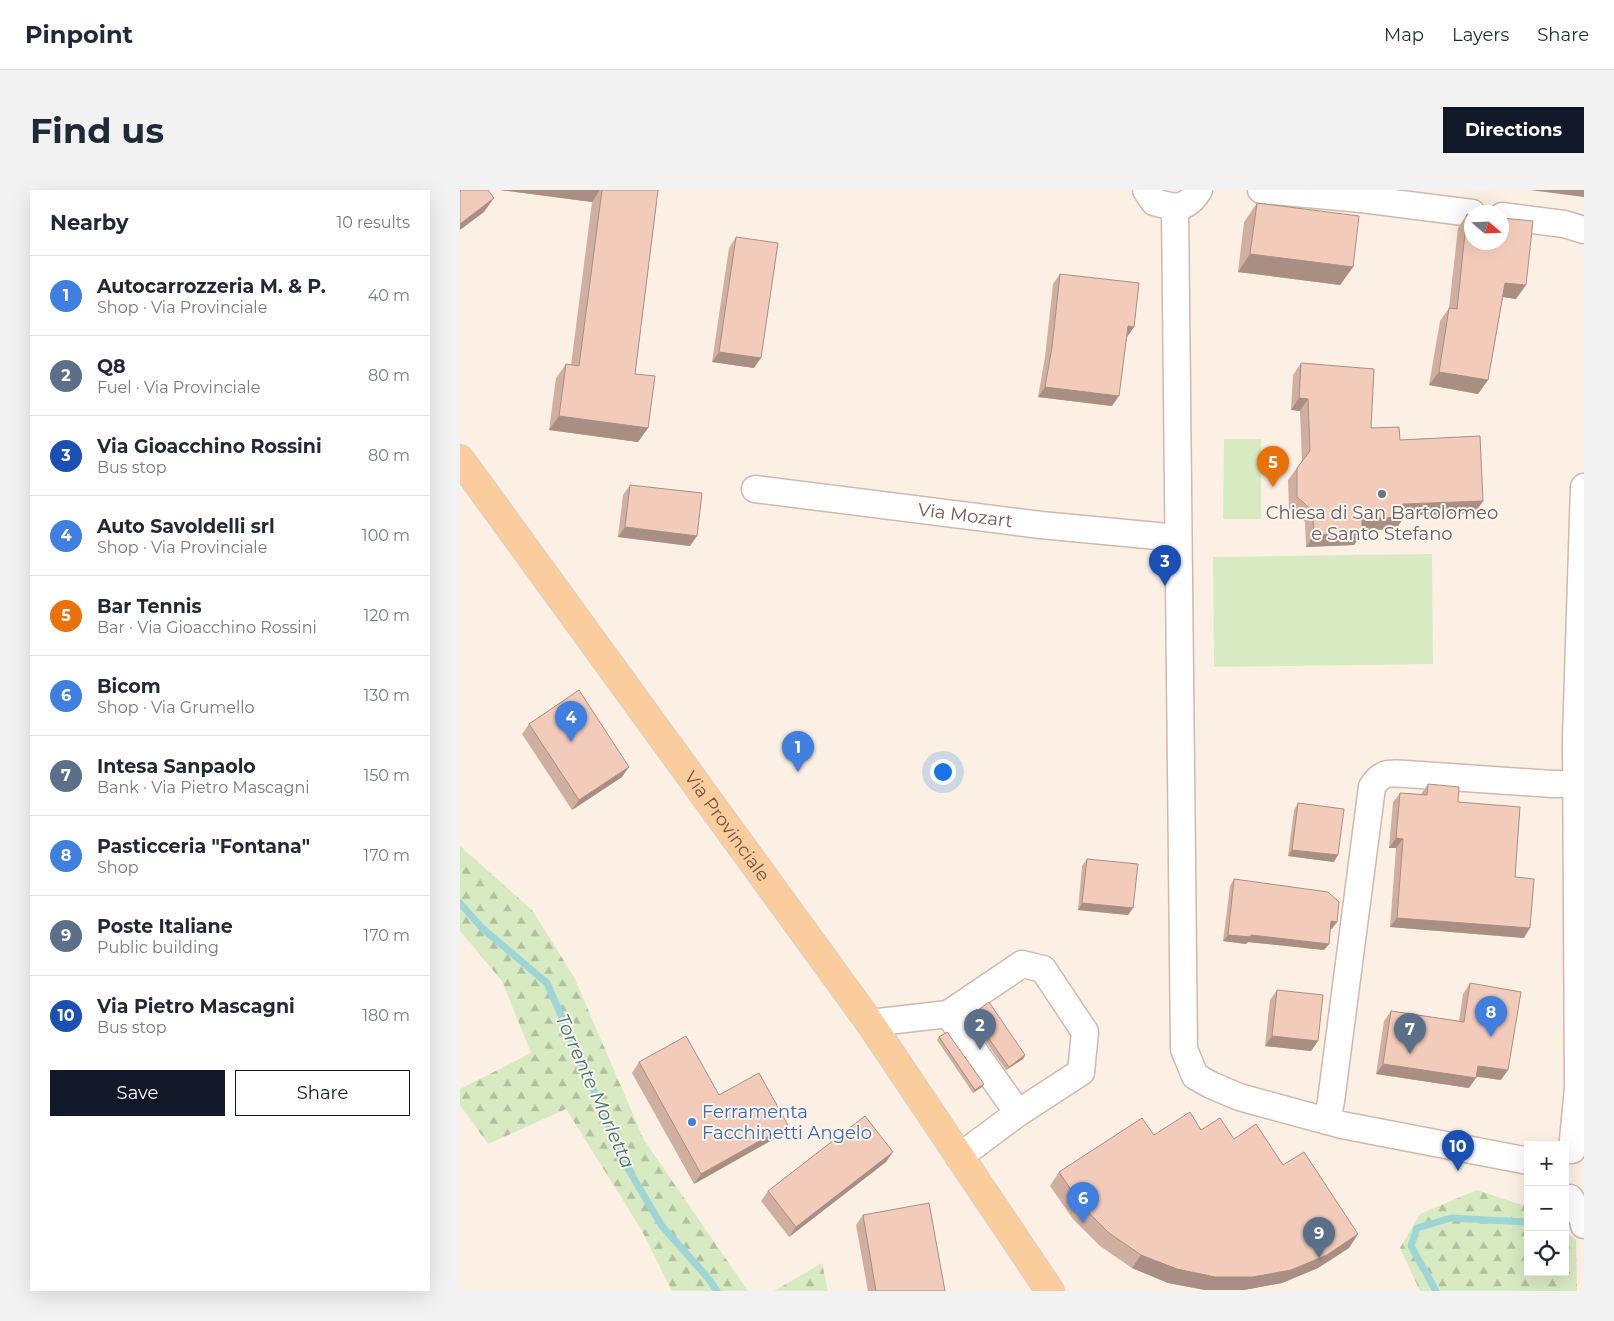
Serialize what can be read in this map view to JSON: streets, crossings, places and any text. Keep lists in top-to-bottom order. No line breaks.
{"streets":{"main road":["Via Provinciale"],"street":["Via Mozart"]},"water":["Torrente Morletta"],"places":["Chiesa di San Bartolomeo e Santo Stefano","Ferramenta Facchinetti Angelo"],"north":"right","page":{"header":"Pinpoint","nav":["Map","Layers","Share"],"buttons":["Directions",["Save","Share"]],"title":"Find us","heading":["Nearby","10 results"],"list":[{"mark":"1","name":"Autocarrozzeria M. & P.","note":"Shop · Via Provinciale","value":"40 m"},{"mark":"2","name":"Q8","note":"Fuel · Via Provinciale","value":"80 m"},{"mark":"3","name":"Via Gioacchino Rossini","note":"Bus stop","value":"80 m"},{"mark":"4","name":"Auto Savoldelli srl","note":"Shop · Via Provinciale","value":"100 m"},{"mark":"5","name":"Bar Tennis","note":"Bar · Via Gioacchino Rossini","value":"120 m"},{"mark":"6","name":"Bicom","note":"Shop · Via Grumello","value":"130 m"},{"mark":"7","name":"Intesa Sanpaolo","note":"Bank · Via Pietro Mascagni","value":"150 m"},{"mark":"8","name":"Pasticceria \"Fontana\"","note":"Shop","value":"170 m"},{"mark":"9","name":"Poste Italiane","note":"Public building","value":"170 m"},{"mark":"10","name":"Via Pietro Mascagni","note":"Bus stop","value":"180 m"}],"pins":["5","3","4","1","8","2","7","10","6","9"],"map_buttons":["+","−"]}}
